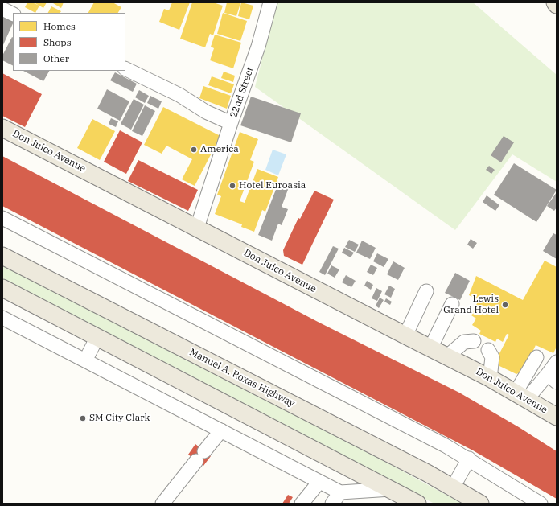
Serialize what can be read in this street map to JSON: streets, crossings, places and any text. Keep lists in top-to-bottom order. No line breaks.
{"streets":{"main road":["Don Juico Avenue","Manuel A. Roxas Highway"],"street":["22nd Street"]},"places":["America","Hotel Euroasia","Lewis Grand Hotel","SM City Clark"],"legend":["Homes","Shops","Other"]}
